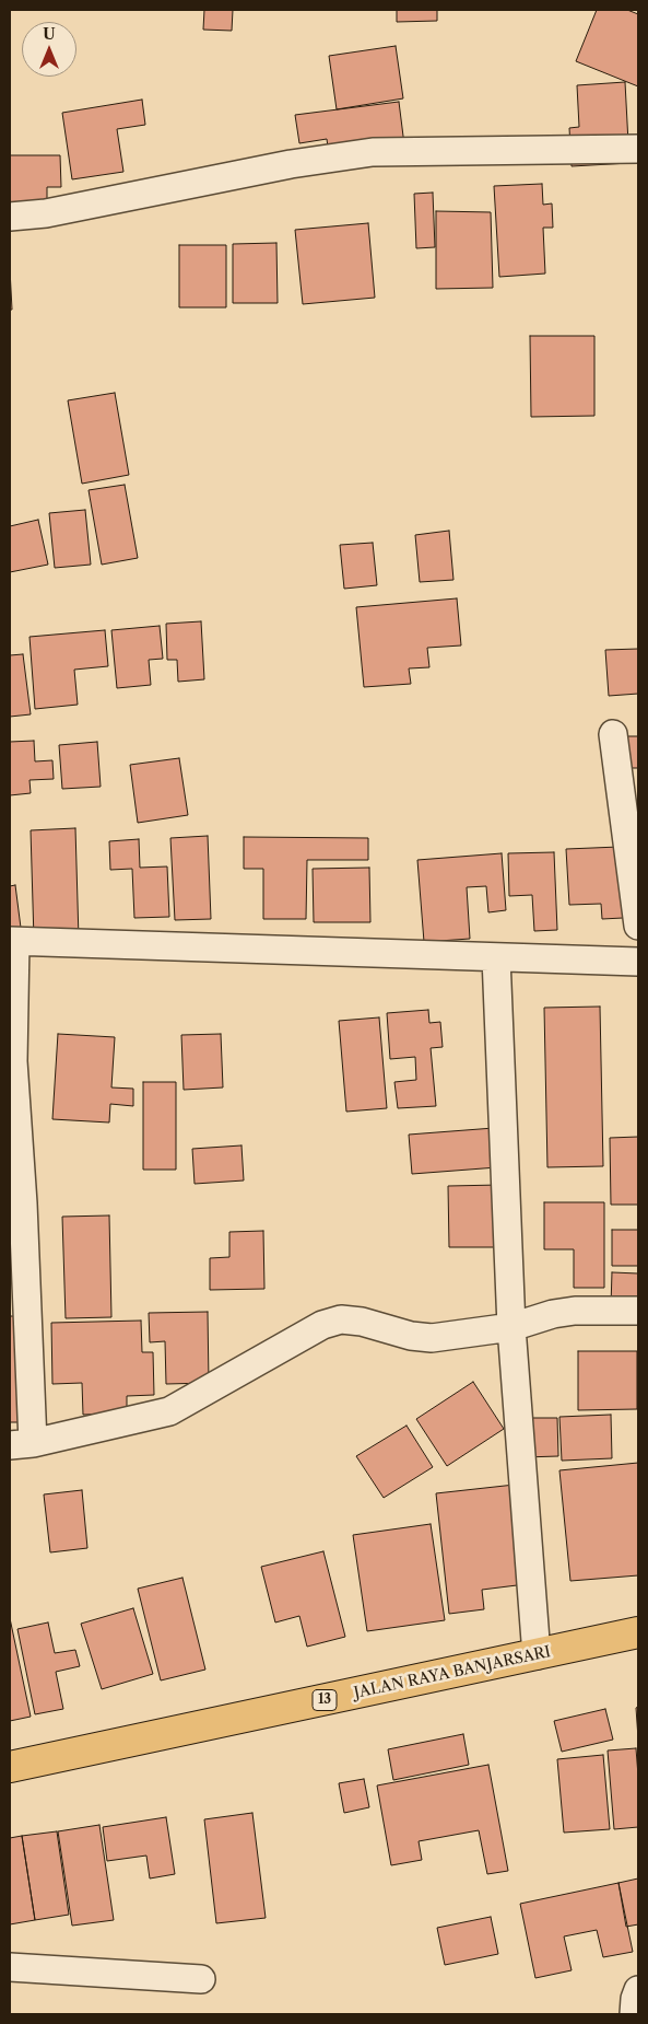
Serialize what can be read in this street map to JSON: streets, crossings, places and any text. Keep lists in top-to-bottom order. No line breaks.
{"streets":{"highway":["JALAN RAYA BANJARSARI","13"]},"north":"top"}
